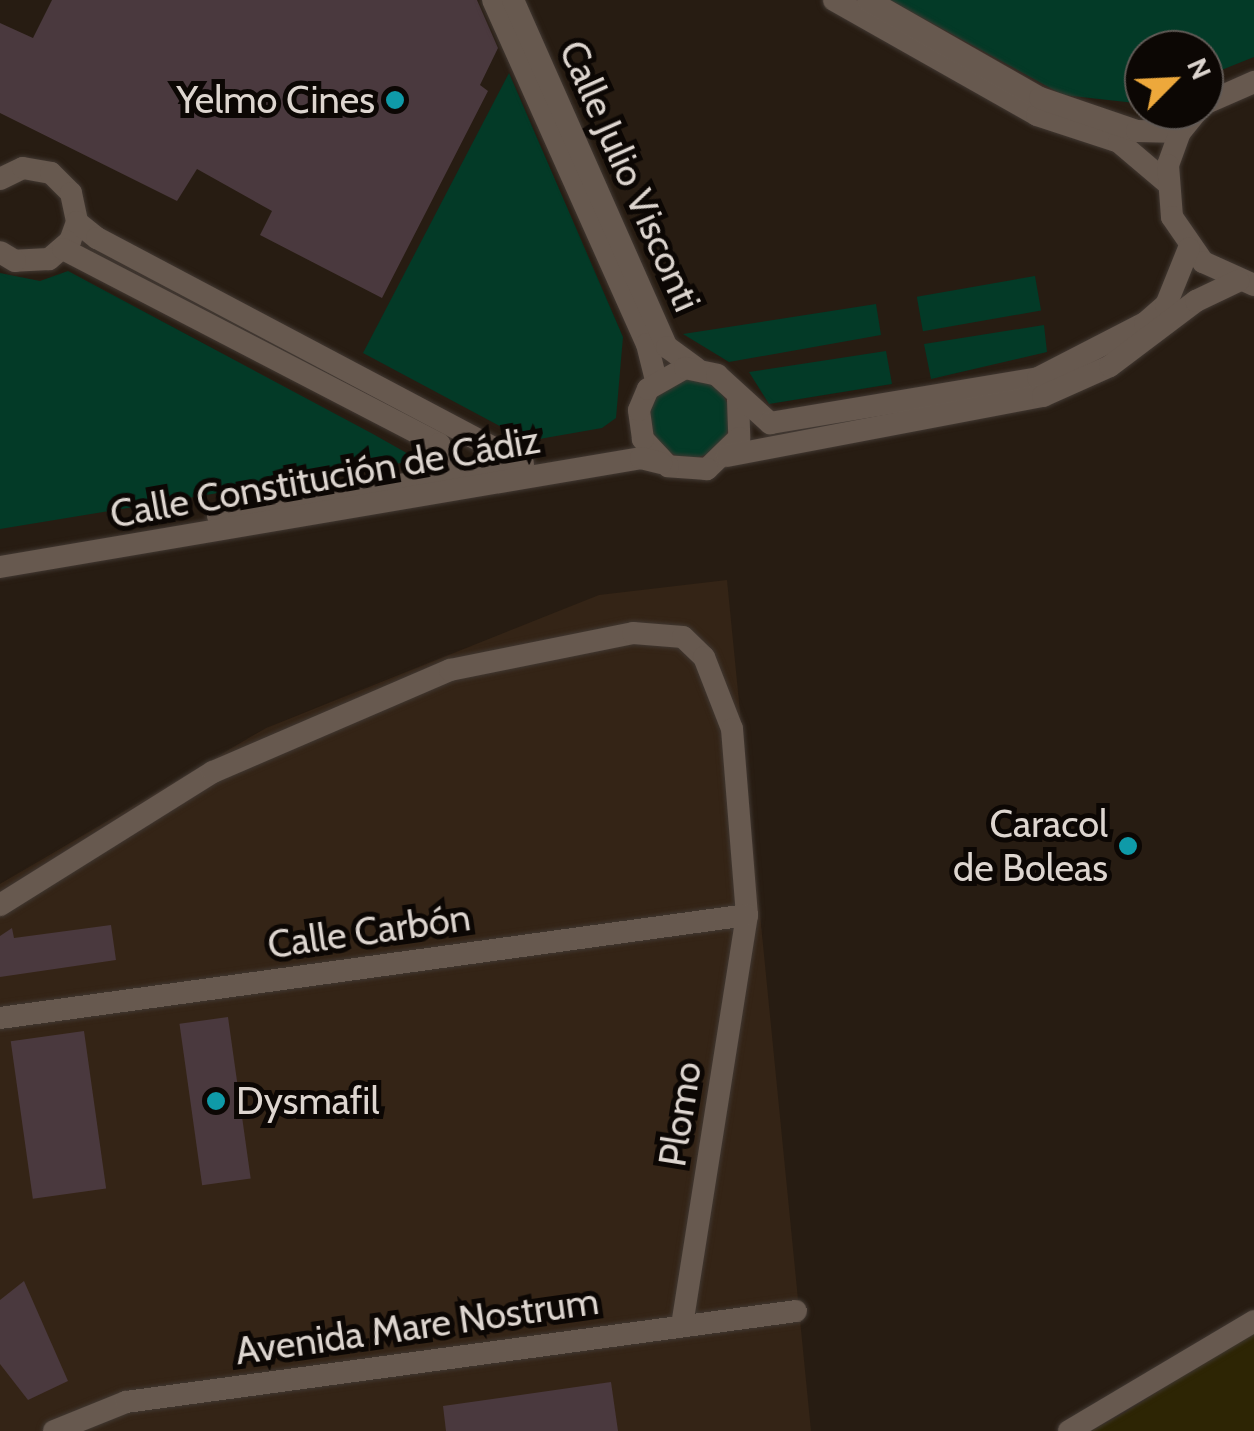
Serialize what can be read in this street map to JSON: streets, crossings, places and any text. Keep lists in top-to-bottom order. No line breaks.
{"streets":{"street":["Calle Julio Visconti","Calle Constitución de Cádiz","Calle Carbón","Plomo","Avenida Mare Nostrum"]},"crossings":[["Calle Julio Visconti","Calle Constitución de Cádiz"],["Calle Carbón","Plomo"],["Plomo","Avenida Mare Nostrum"]],"places":["Yelmo Cines","Caracol de Boleas","Dysmafil"],"north":"top right"}
